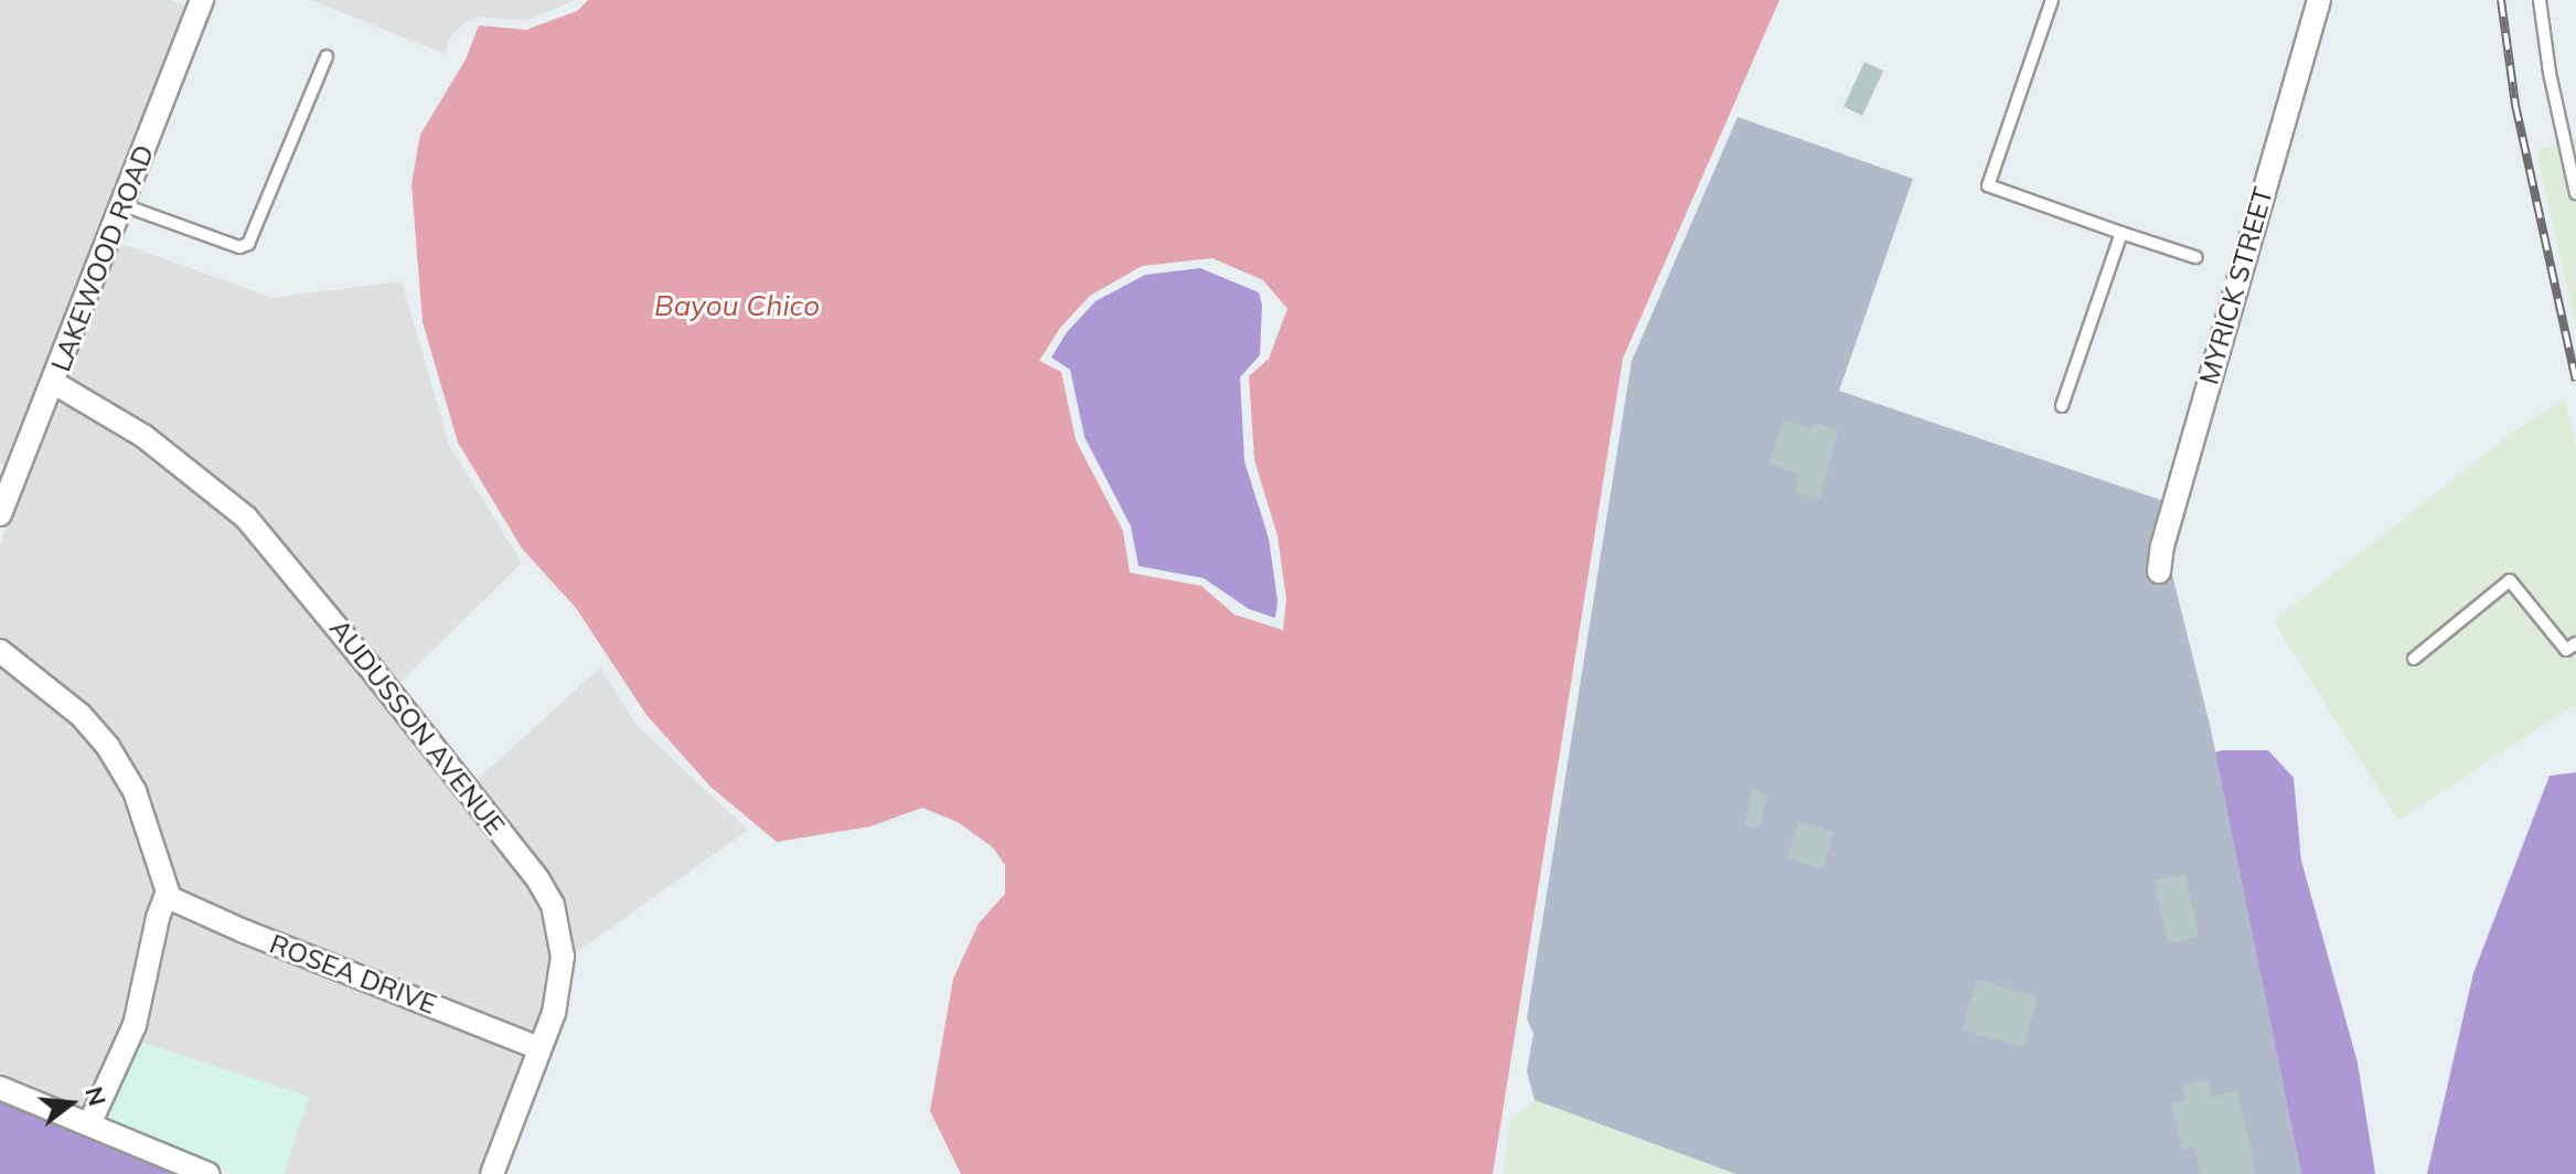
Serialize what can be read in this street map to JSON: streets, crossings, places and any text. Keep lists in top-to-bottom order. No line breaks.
{"streets":{"street":["LAKEWOOD ROAD","MYRICK STREET","AUDUSSON AVENUE","ROSEA DRIVE"]},"crossings":[["LAKEWOOD ROAD","AUDUSSON AVENUE"],["AUDUSSON AVENUE","ROSEA DRIVE"]],"water":["Bayou Chico"],"north":"right"}
